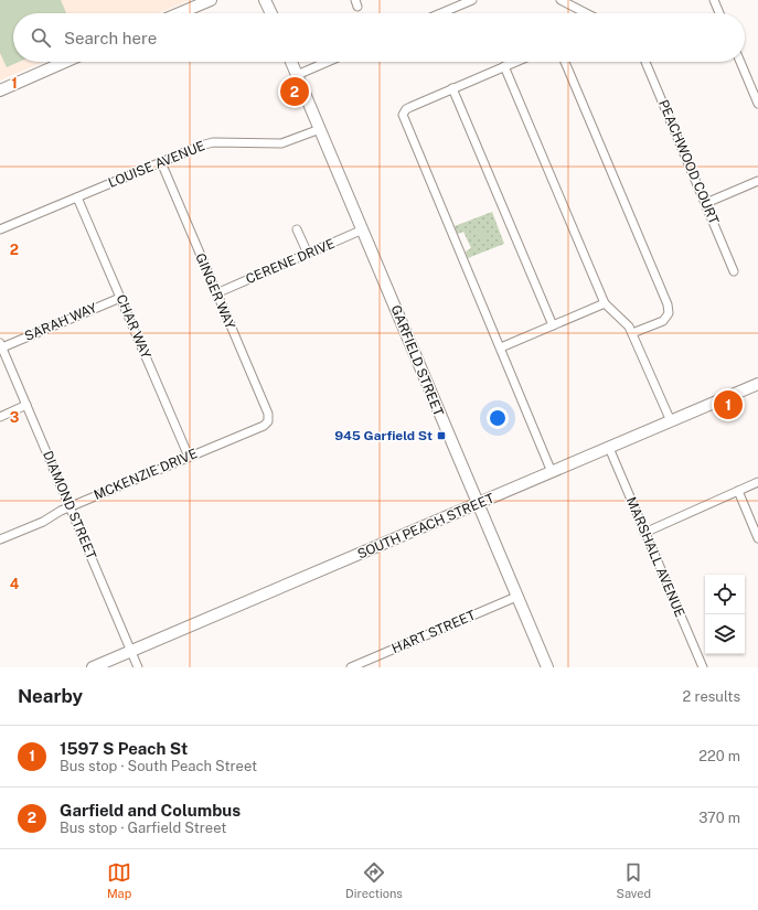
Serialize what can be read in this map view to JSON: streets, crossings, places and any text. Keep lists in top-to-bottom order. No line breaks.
{"streets":{"main road":["GARFIELD STREET","SOUTH PEACH STREET"],"street":["PEACHWOOD COURT","LOUISE AVENUE","CERENE DRIVE","GINGER WAY","SARAH WAY","CHAR WAY","MCKENZIE DRIVE","DIAMOND STREET","MARSHALL AVENUE","HART STREET"]},"crossings":[["LOUISE AVENUE","GINGER WAY"],["LOUISE AVENUE","CHAR WAY"],["LOUISE AVENUE","GARFIELD STREET"],["CERENE DRIVE","GINGER WAY"],["CERENE DRIVE","GARFIELD STREET"],["GINGER WAY","MCKENZIE DRIVE"],["SARAH WAY","CHAR WAY"],["SARAH WAY","DIAMOND STREET"],["CHAR WAY","MCKENZIE DRIVE"],["GARFIELD STREET","SOUTH PEACH STREET"],["GARFIELD STREET","HART STREET"],["MCKENZIE DRIVE","DIAMOND STREET"],["DIAMOND STREET","SOUTH PEACH STREET"],["SOUTH PEACH STREET","MARSHALL AVENUE"]],"places":{"transit":["945 Garfield St"]},"page":{"search":"Search here","pins":["2","1"],"heading":["Nearby","2 results"],"list":[{"mark":"1","name":"1597 S Peach St","note":"Bus stop · South Peach Street","value":"220 m"},{"mark":"2","name":"Garfield and Columbus","note":"Bus stop · Garfield Street","value":"370 m"}],"nav":["Map","Directions","Saved"]},"grid":{"rows":["1","2","3","4"]}}
